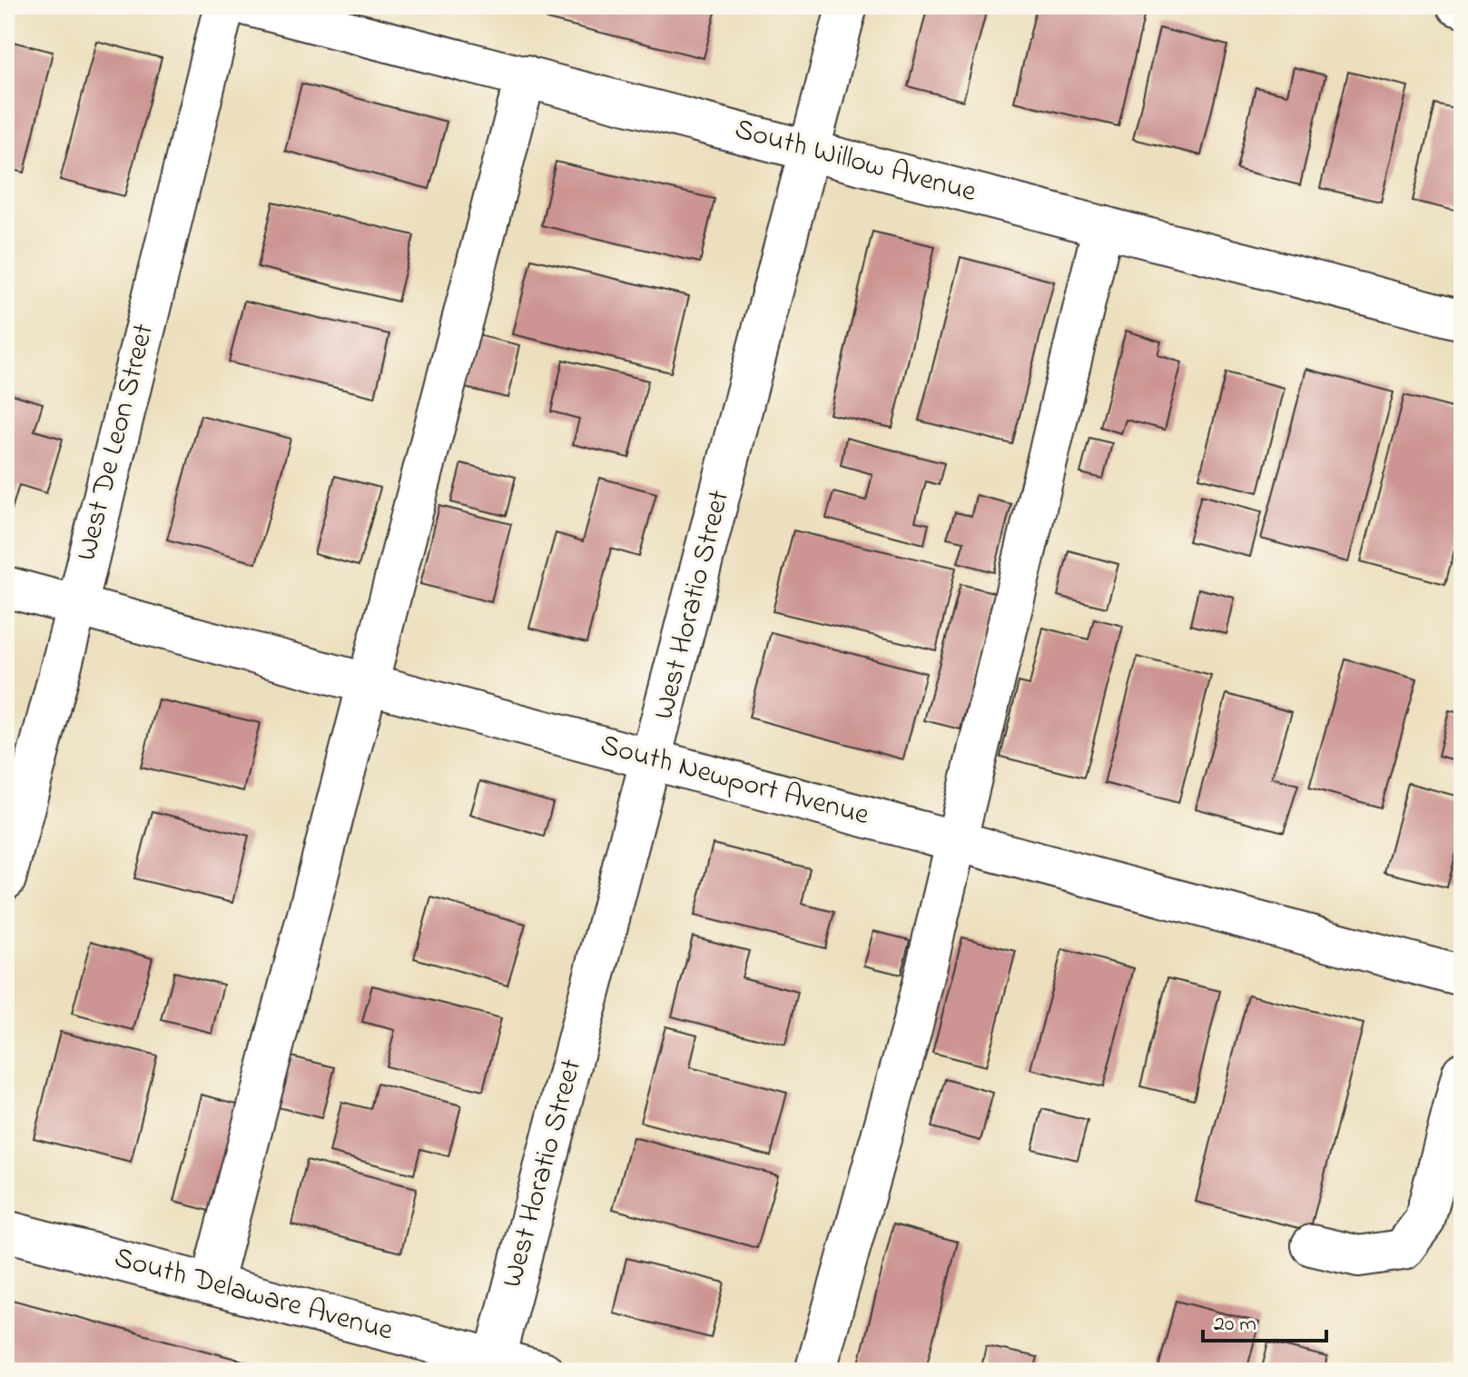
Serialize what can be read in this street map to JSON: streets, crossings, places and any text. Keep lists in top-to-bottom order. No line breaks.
{"streets":{"street":["South Willow Avenue","West De Leon Street","West Horatio Street","South Newport Avenue","South Delaware Avenue"]},"crossings":[["South Willow Avenue","West Horatio Street"],["West De Leon Street","South Newport Avenue"],["West Horatio Street","South Newport Avenue"],["West Horatio Street","South Delaware Avenue"]],"scale_bar":"20 m"}
